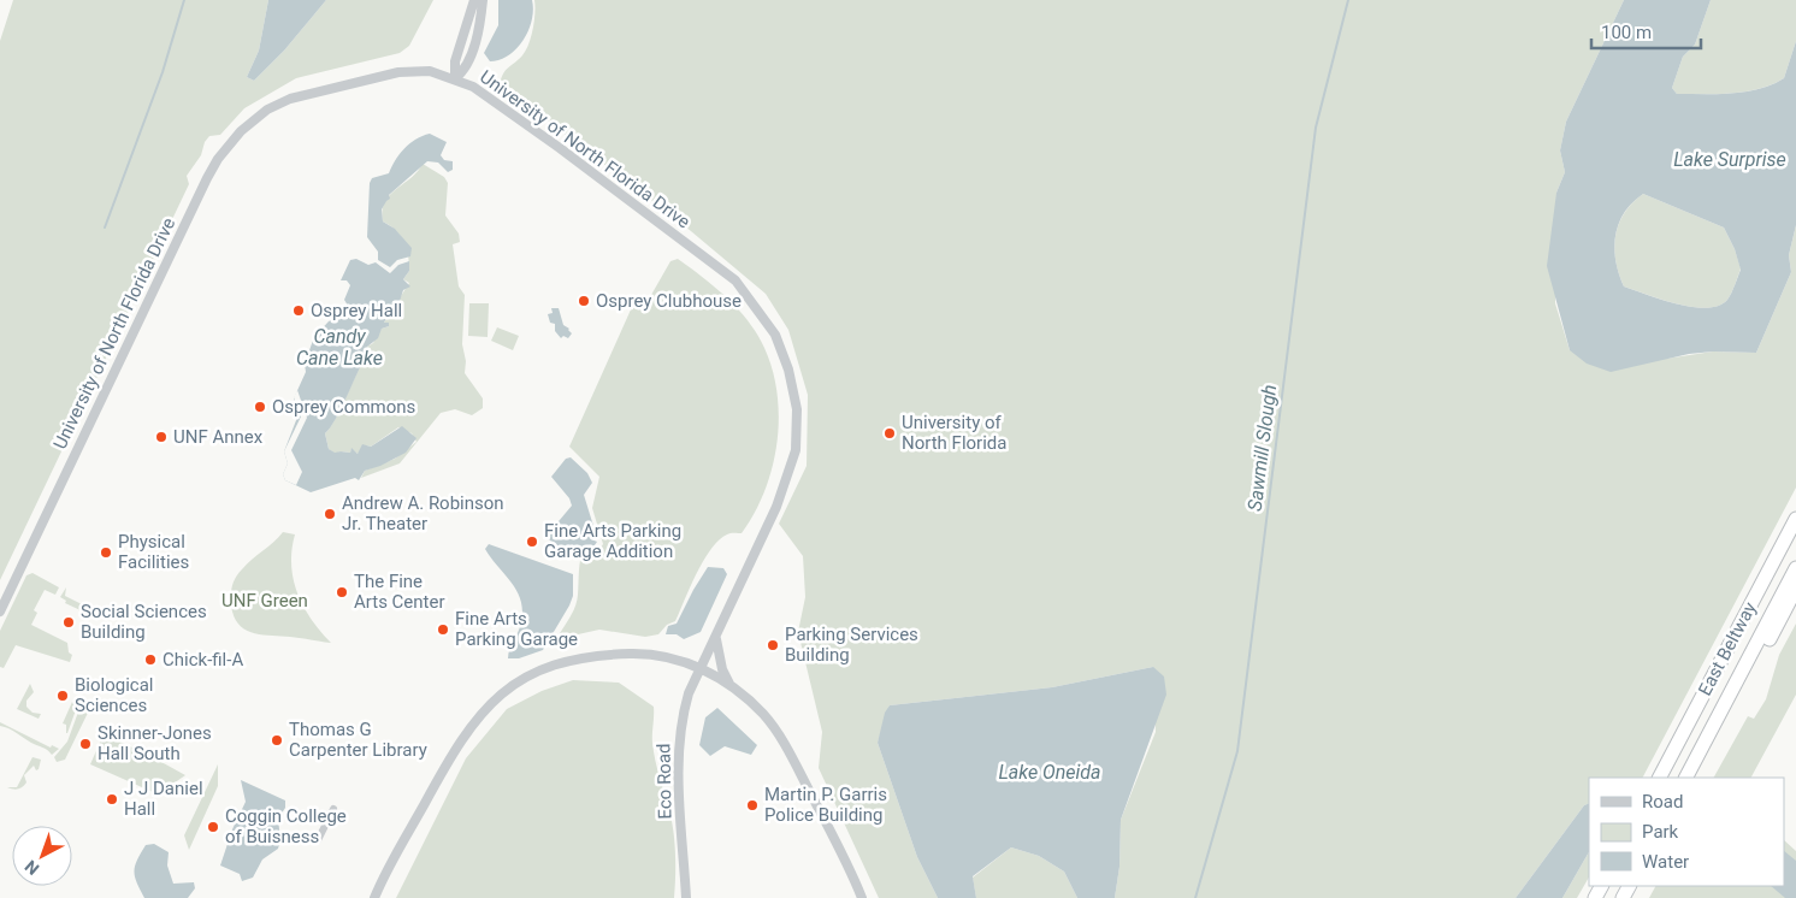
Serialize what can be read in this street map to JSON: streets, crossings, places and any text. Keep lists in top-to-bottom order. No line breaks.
{"streets":{"highway":["East Beltway"],"street":["University of North Florida Drive","Eco Road"]},"crossings":[["University of North Florida Drive","Eco Road"]],"water":["Lake Surprise","Candy Cane Lake","Sawmill Slough","Lake Oneida"],"parks":["UNF Green"],"places":["Osprey Clubhouse","Osprey Hall","Osprey Commons","University of North Florida","UNF Annex","Andrew A. Robinson Jr. Theater","Fine Arts Parking Garage Addition","Physical Facilities","The Fine Arts Center","Social Sciences Building","Fine Arts Parking Garage","Parking Services Building","Chick-fil-A","Biological Sciences","Thomas G Carpenter Library","Skinner-Jones Hall South","J J Daniel Hall","Martin P. Garris Police Building","Coggin College of Buisness"],"legend":["Road","Park","Water"],"scale_bar":"100 m","north":"bottom left"}
